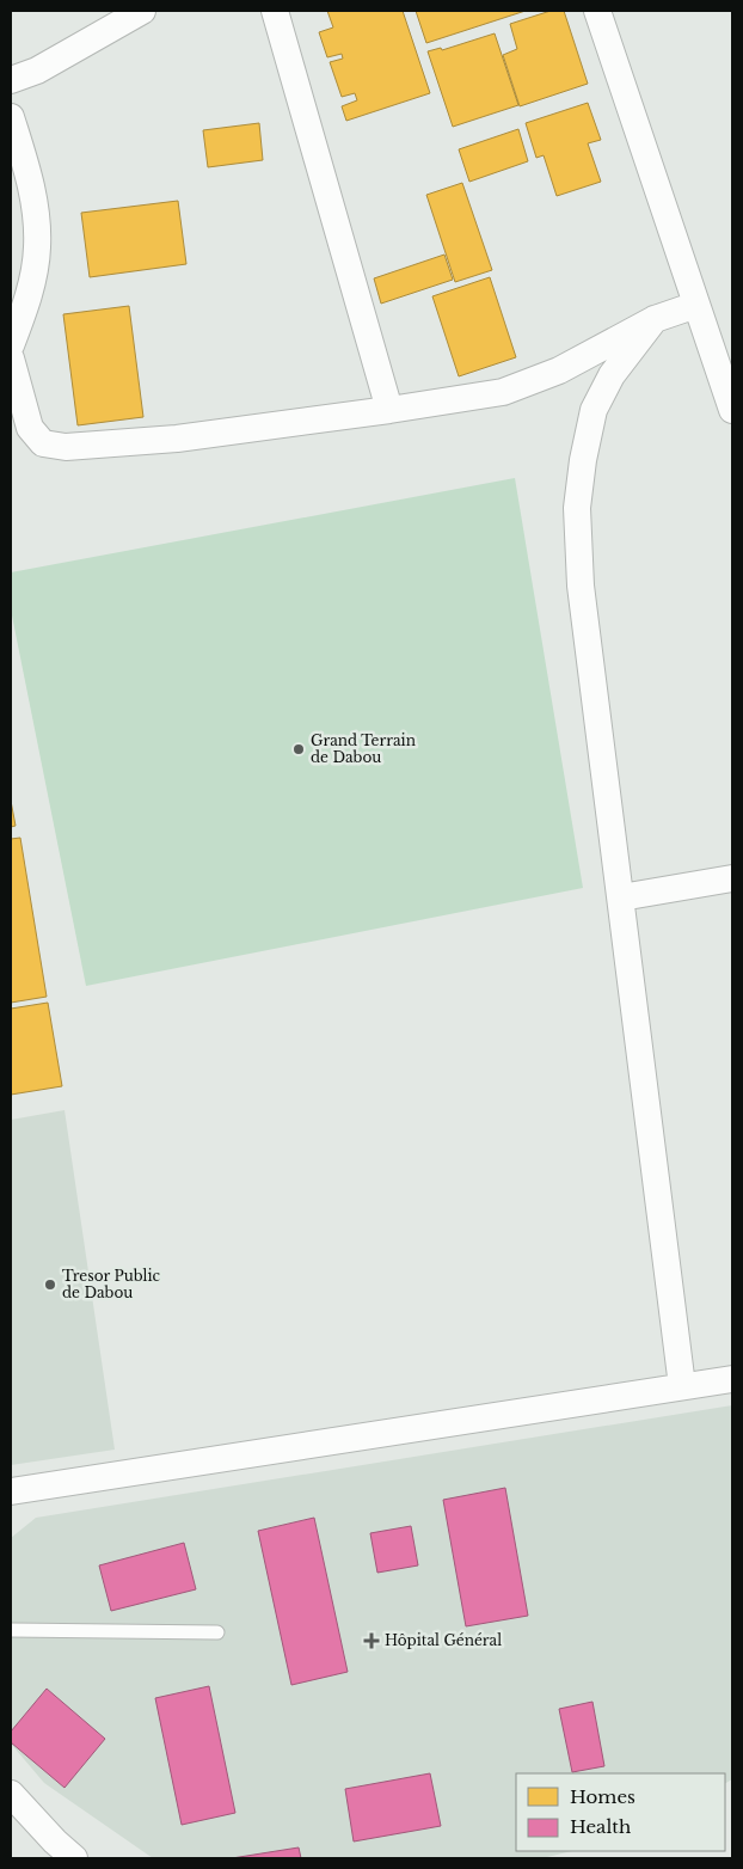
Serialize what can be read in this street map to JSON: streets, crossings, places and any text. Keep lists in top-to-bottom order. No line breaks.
{"places":{"other":["Grand Terrain de Dabou","Tresor Public de Dabou"],"health":["Hôpital Général"]},"legend":["Homes","Health"]}
